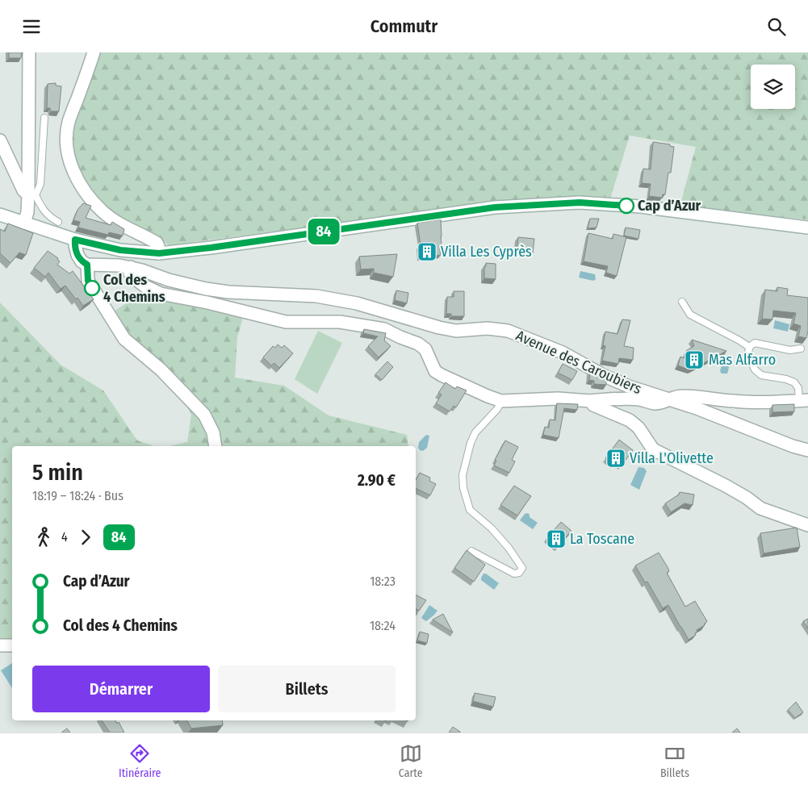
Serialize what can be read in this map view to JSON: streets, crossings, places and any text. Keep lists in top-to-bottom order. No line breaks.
{"streets":{"street":["Avenue des Caroubiers"]},"places":{"other":["Cap d’Azur","Col des 4 Chemins"],"building":["Villa Les Cyprès","Mas Alfarro","Villa L'Olivette","La Toscane"]},"lines":["bus line 84"],"page":{"header":"Commutr","on_map":"84","heading":["5 min","18:19 – 18:24 · Bus","2.90 €"],"legs":["4","84"],"list":[{"name":"Cap d’Azur","value":"18:23"},{"name":"Col des 4 Chemins","value":"18:24"}],"buttons":["Démarrer","Billets"],"tabs":["Itinéraire","Carte","Billets"]}}
